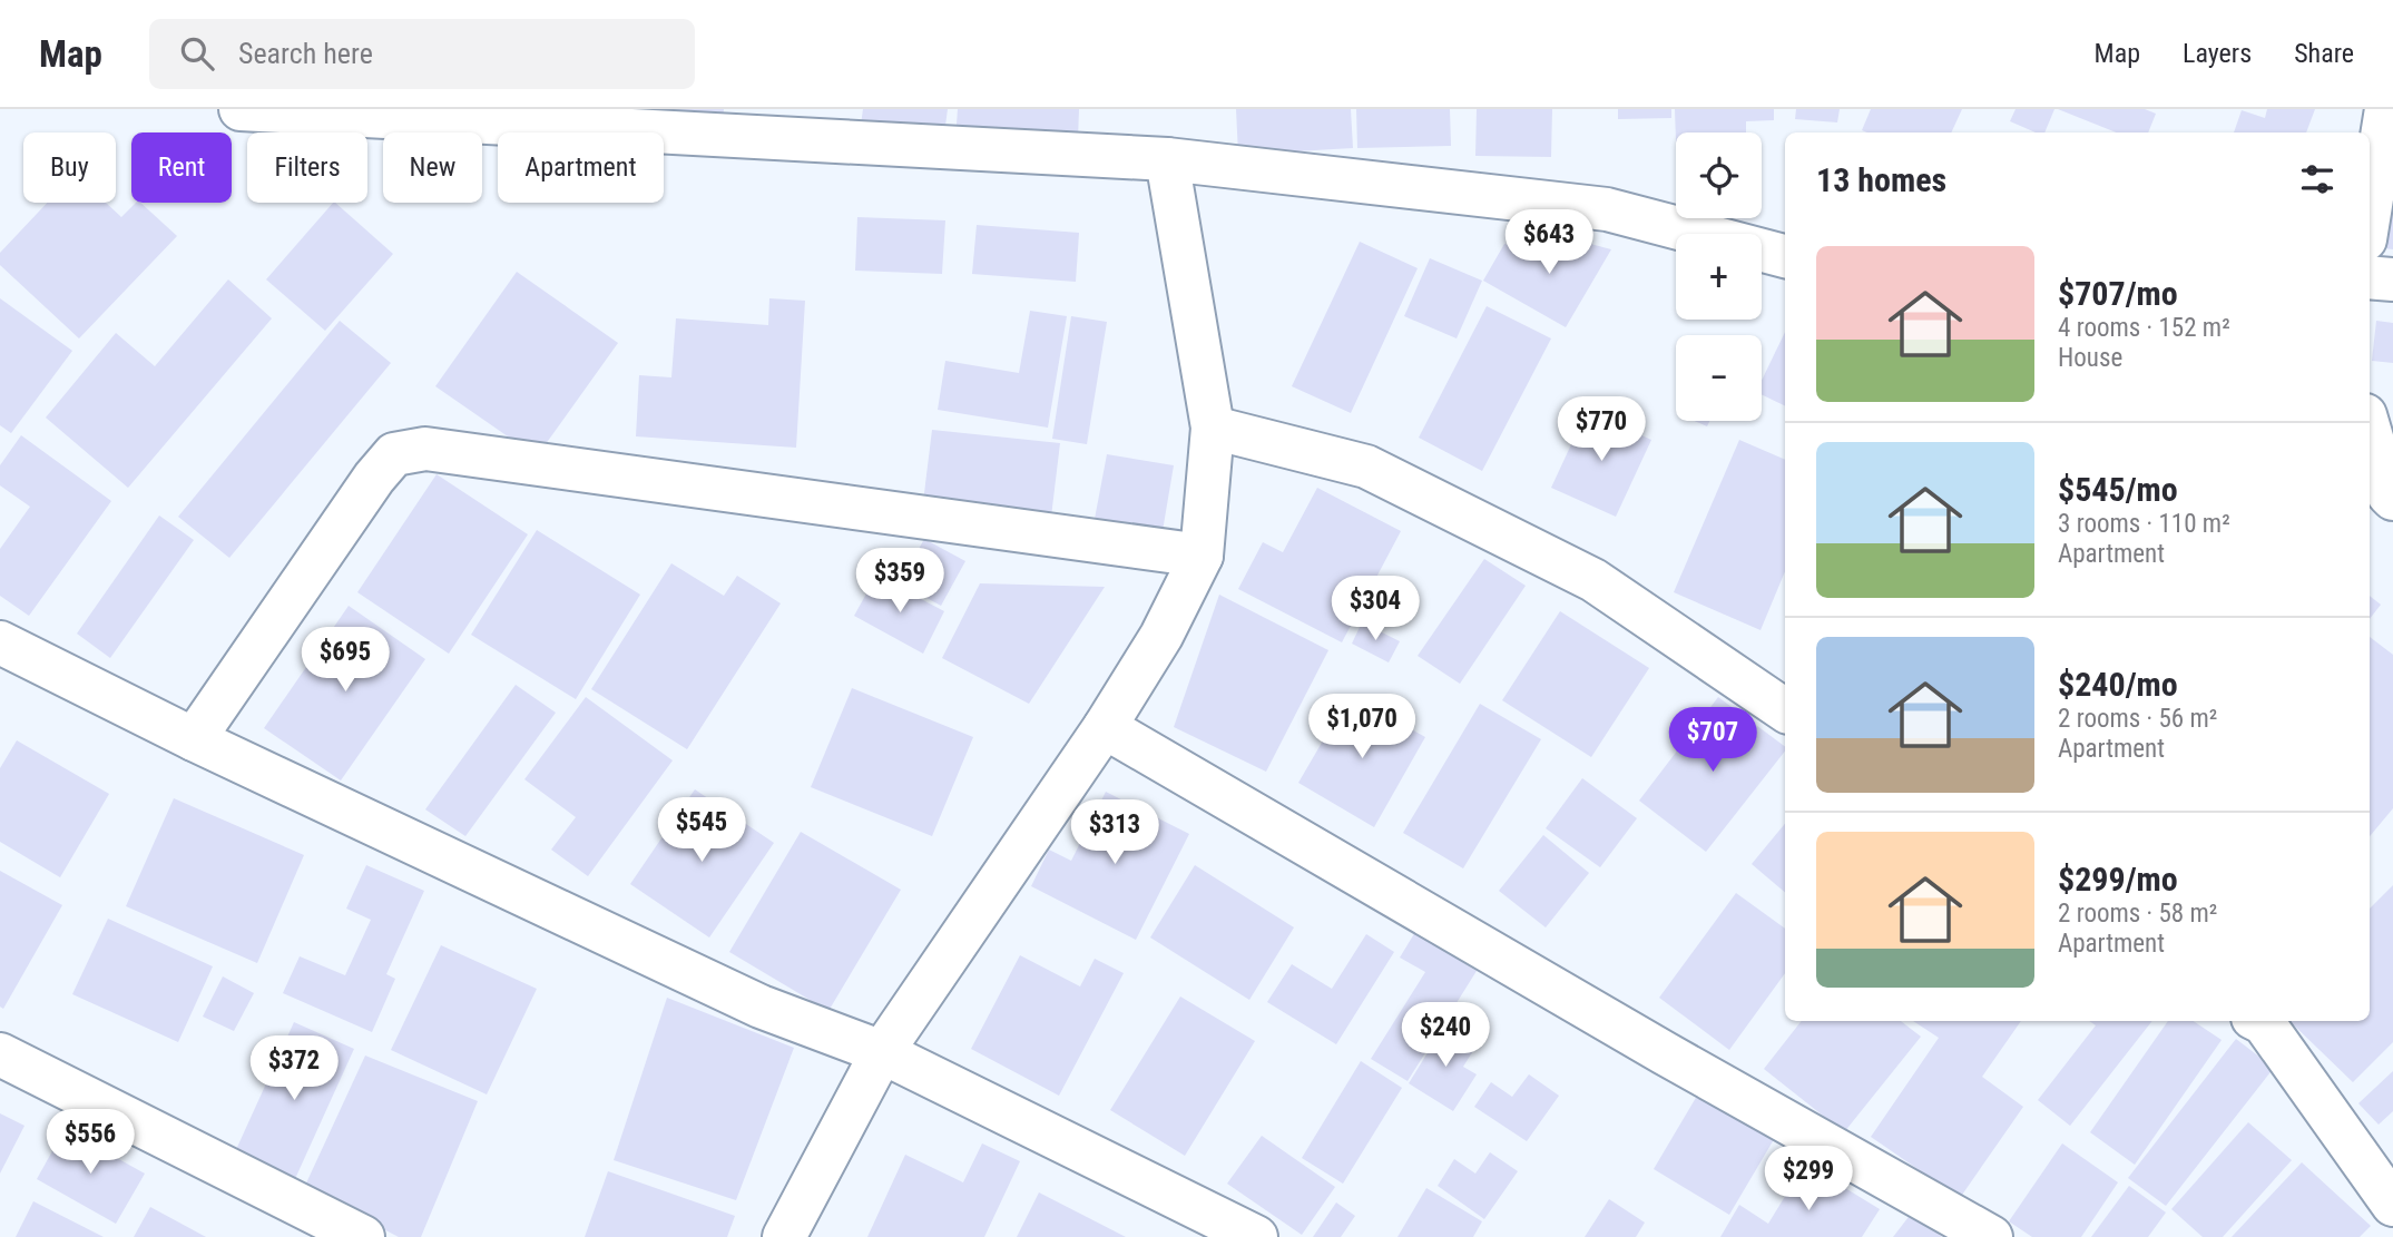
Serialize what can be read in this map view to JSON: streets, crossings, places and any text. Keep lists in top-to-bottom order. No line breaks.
{"page":{"header":"Map","search":"Search here","nav":["Map","Layers","Share"],"map_buttons":["+","−"],"chip":["Buy","Rent","Filters","New","Apartment"],"heading":"13 homes","price":["$643","$770","$359","$304","$695","$1,070","$707","$545","$313","$240","$372","$556","$299"],"list":[{"name":"$707/mo","note":"4 rooms · 152 m² · House"},{"name":"$545/mo","note":"3 rooms · 110 m² · Apartment"},{"name":"$240/mo","note":"2 rooms · 56 m² · Apartment"},{"name":"$299/mo","note":"2 rooms · 58 m² · Apartment"}]}}
